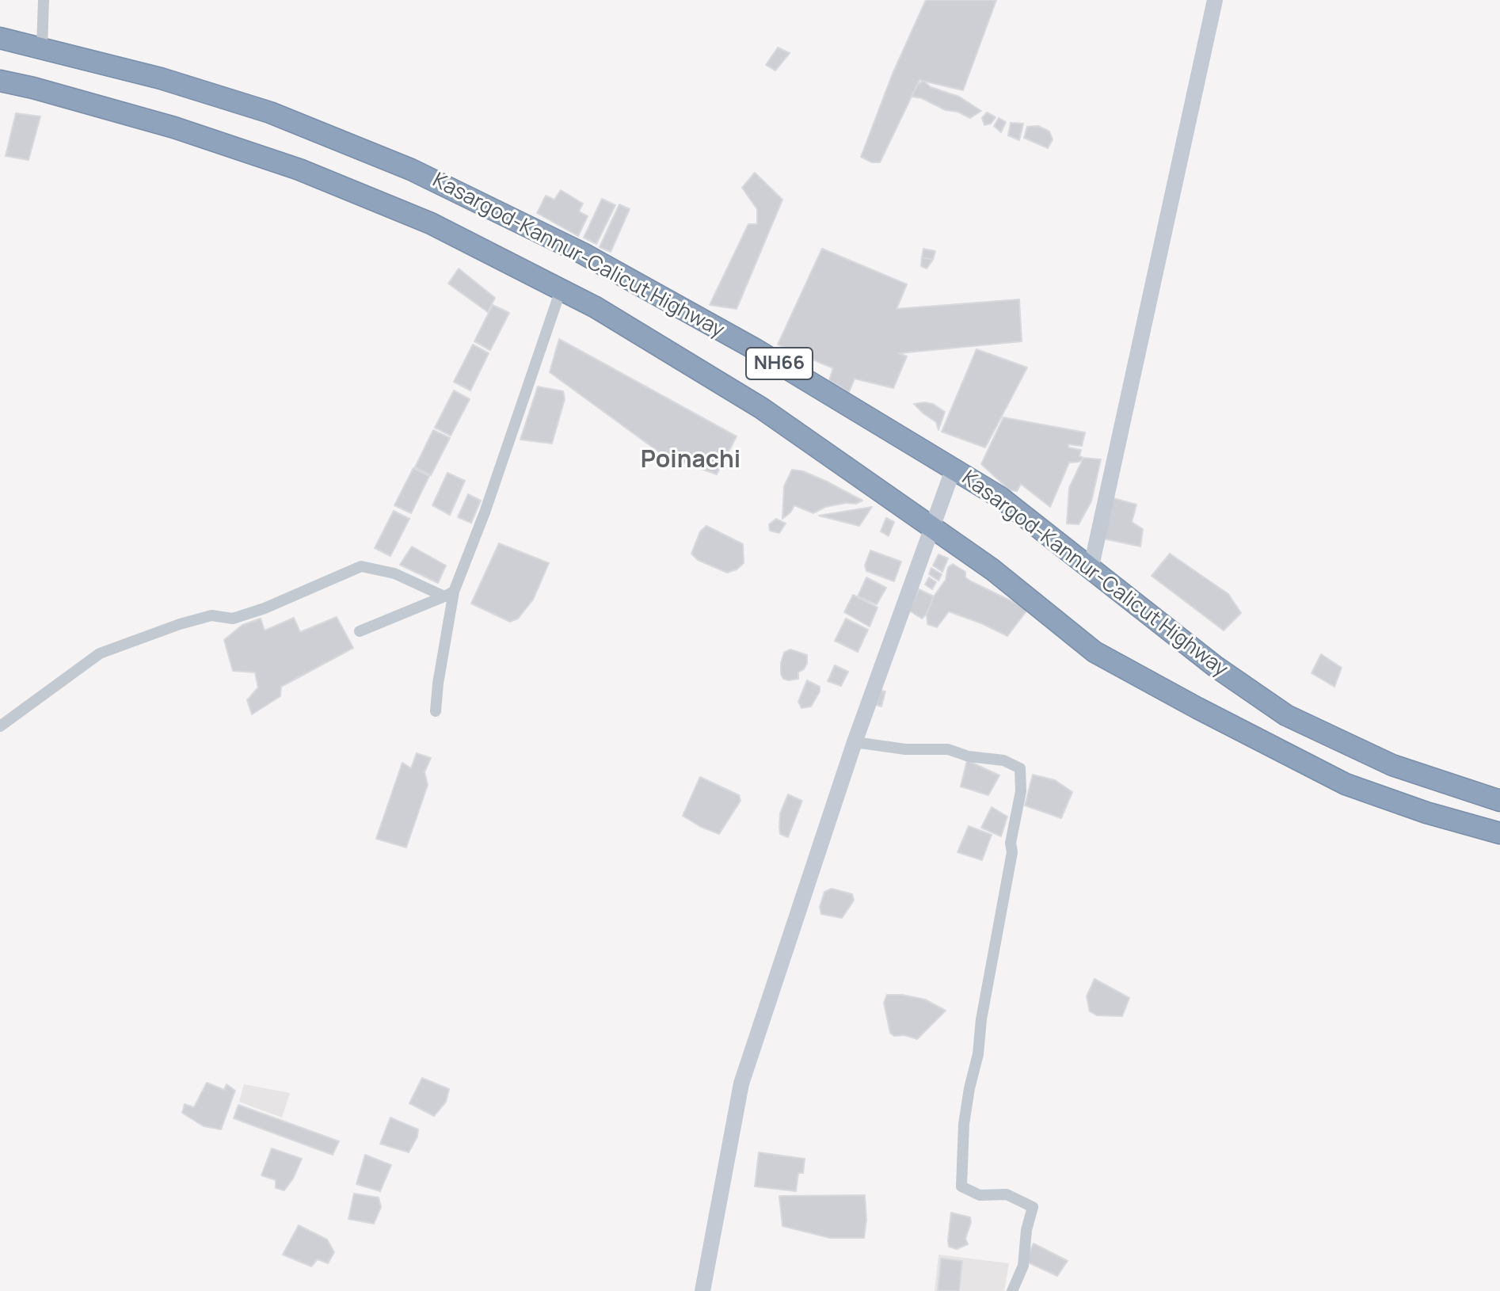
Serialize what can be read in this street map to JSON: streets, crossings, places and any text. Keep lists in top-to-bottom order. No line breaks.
{"streets":{"highway":["Kasargod-Kannur-Calicut Highway","NH66"]},"districts":["Poinachi"]}
